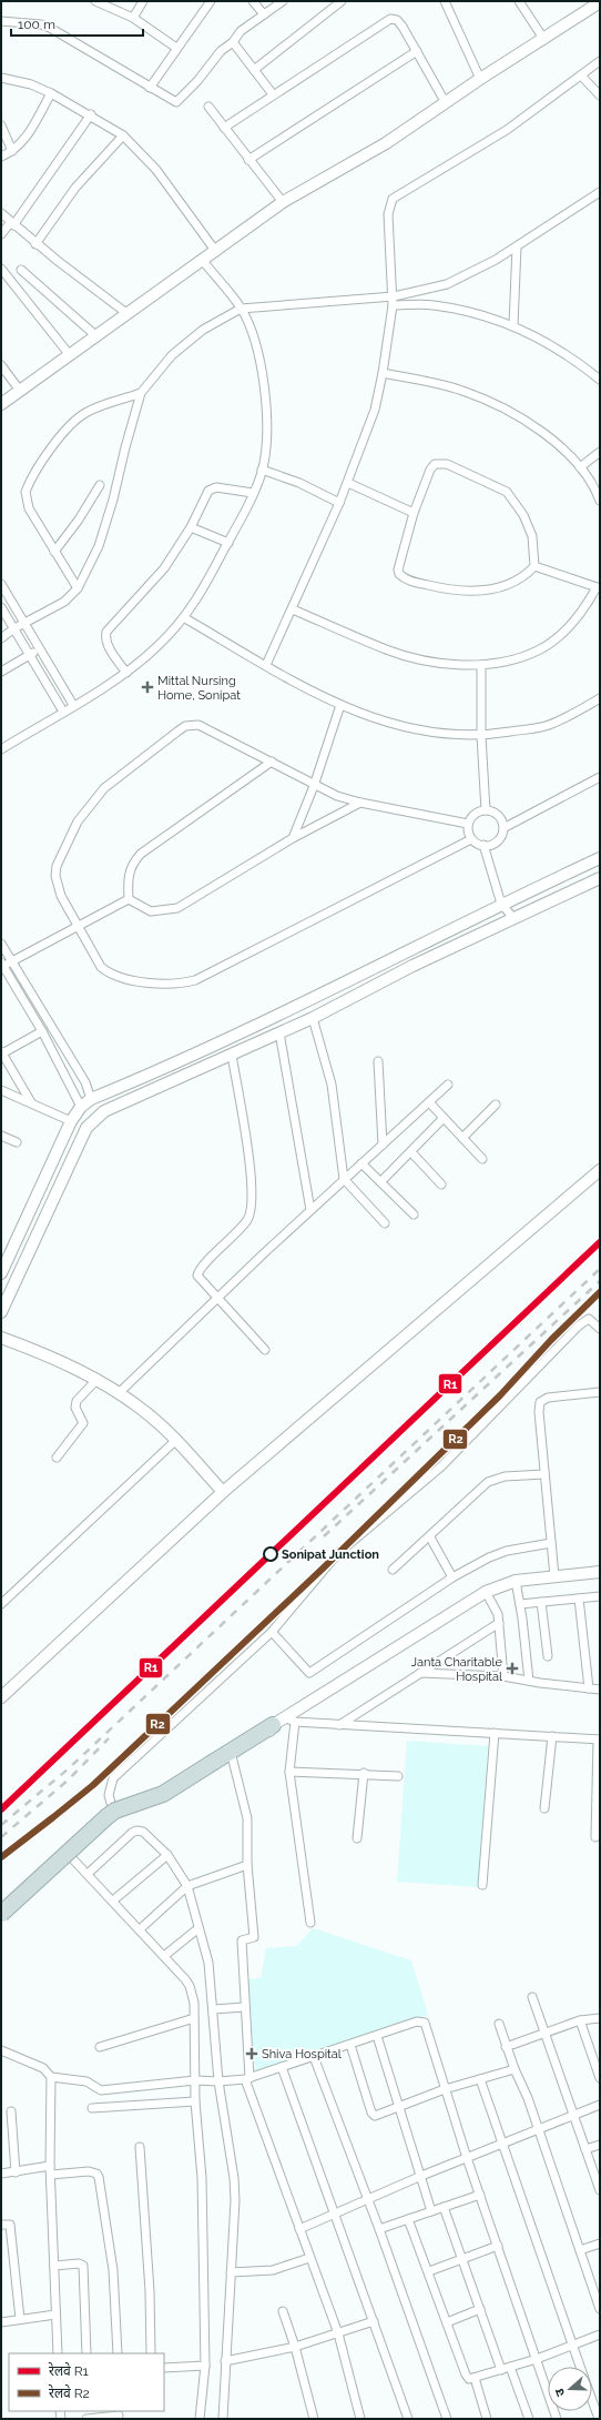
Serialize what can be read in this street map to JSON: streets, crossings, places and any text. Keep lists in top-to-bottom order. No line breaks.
{"places":{"health":["Mittal Nursing Home, Sonipat","Janta Charitable Hospital","Shiva Hospital"],"other":["Sonipat Junction"]},"lines":["rail line R1","rail line R2"],"legend":["रेलवे R1","रेलवे R2"],"scale_bar":"100 m","north":"left"}
